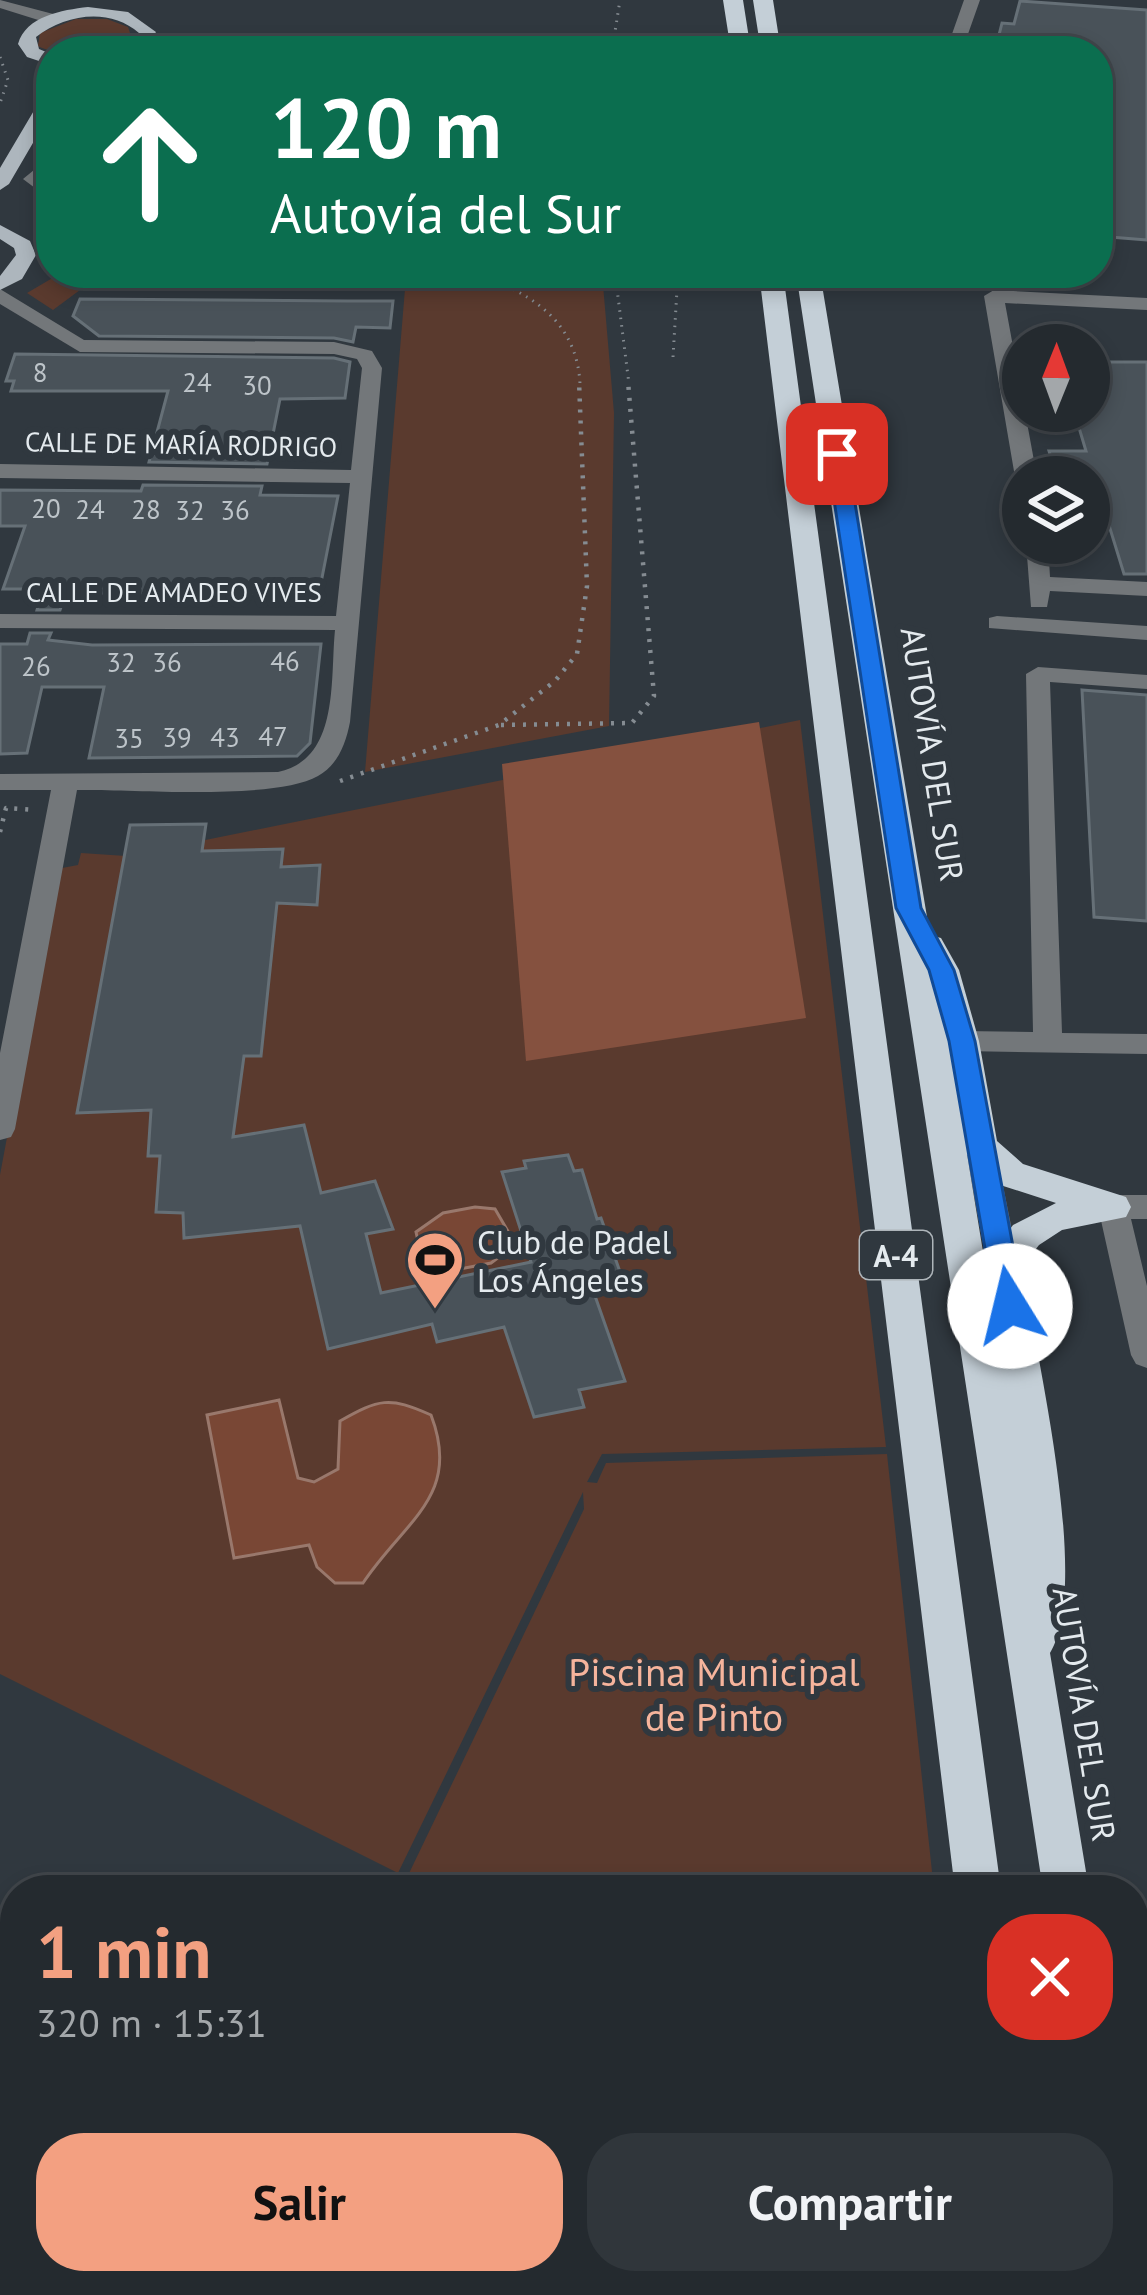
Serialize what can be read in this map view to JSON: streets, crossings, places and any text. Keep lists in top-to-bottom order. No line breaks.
{"streets":{"highway":["AUTOVÍA DEL SUR","A-4"],"street":["CALLE DE MARÍA RODRIGO","CALLE DE AMADEO VIVES"]},"parks":["Piscina Municipal de Pinto"],"places":{"sports":["Club de Padel Los Ángeles"]},"house_numbers":["8","24","30","20","24","28","32","36","46","32","36","26","47","39","43","35"],"north":"top","page":{"turn":["120 m","Autovía del Sur"],"heading":["1 min","320 m · 15:31"],"buttons":["Salir","Compartir"]}}
